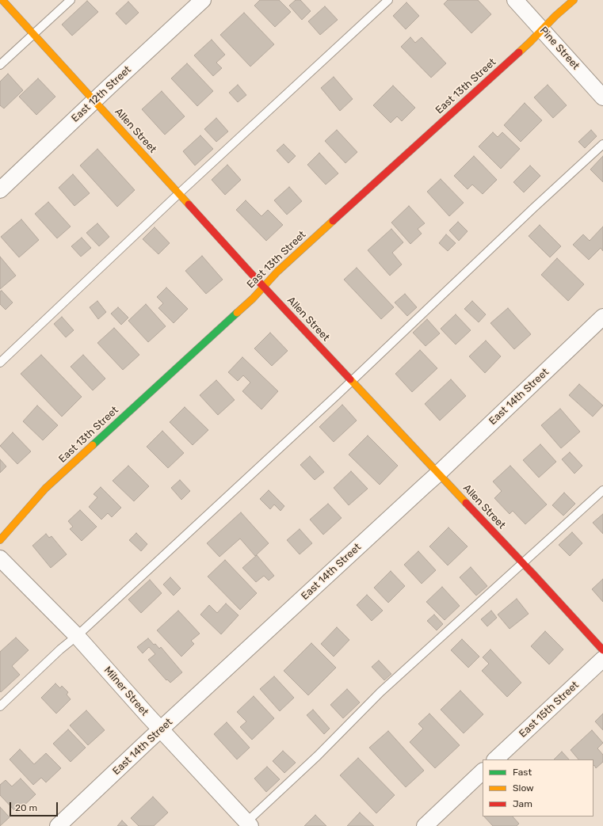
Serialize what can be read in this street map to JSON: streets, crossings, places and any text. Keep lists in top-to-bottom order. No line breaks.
{"streets":{"street":["Pine Street","East 13th Street","East 12th Street","Allen Street","East 14th Street","Milner Street","East 15th Street"]},"crossings":[["Pine Street","East 13th Street"],["East 13th Street","Allen Street"],["East 12th Street","Allen Street"],["Allen Street","East 14th Street"],["East 14th Street","Milner Street"]],"legend":["Fast","Slow","Jam"],"scale_bar":"20 m"}
